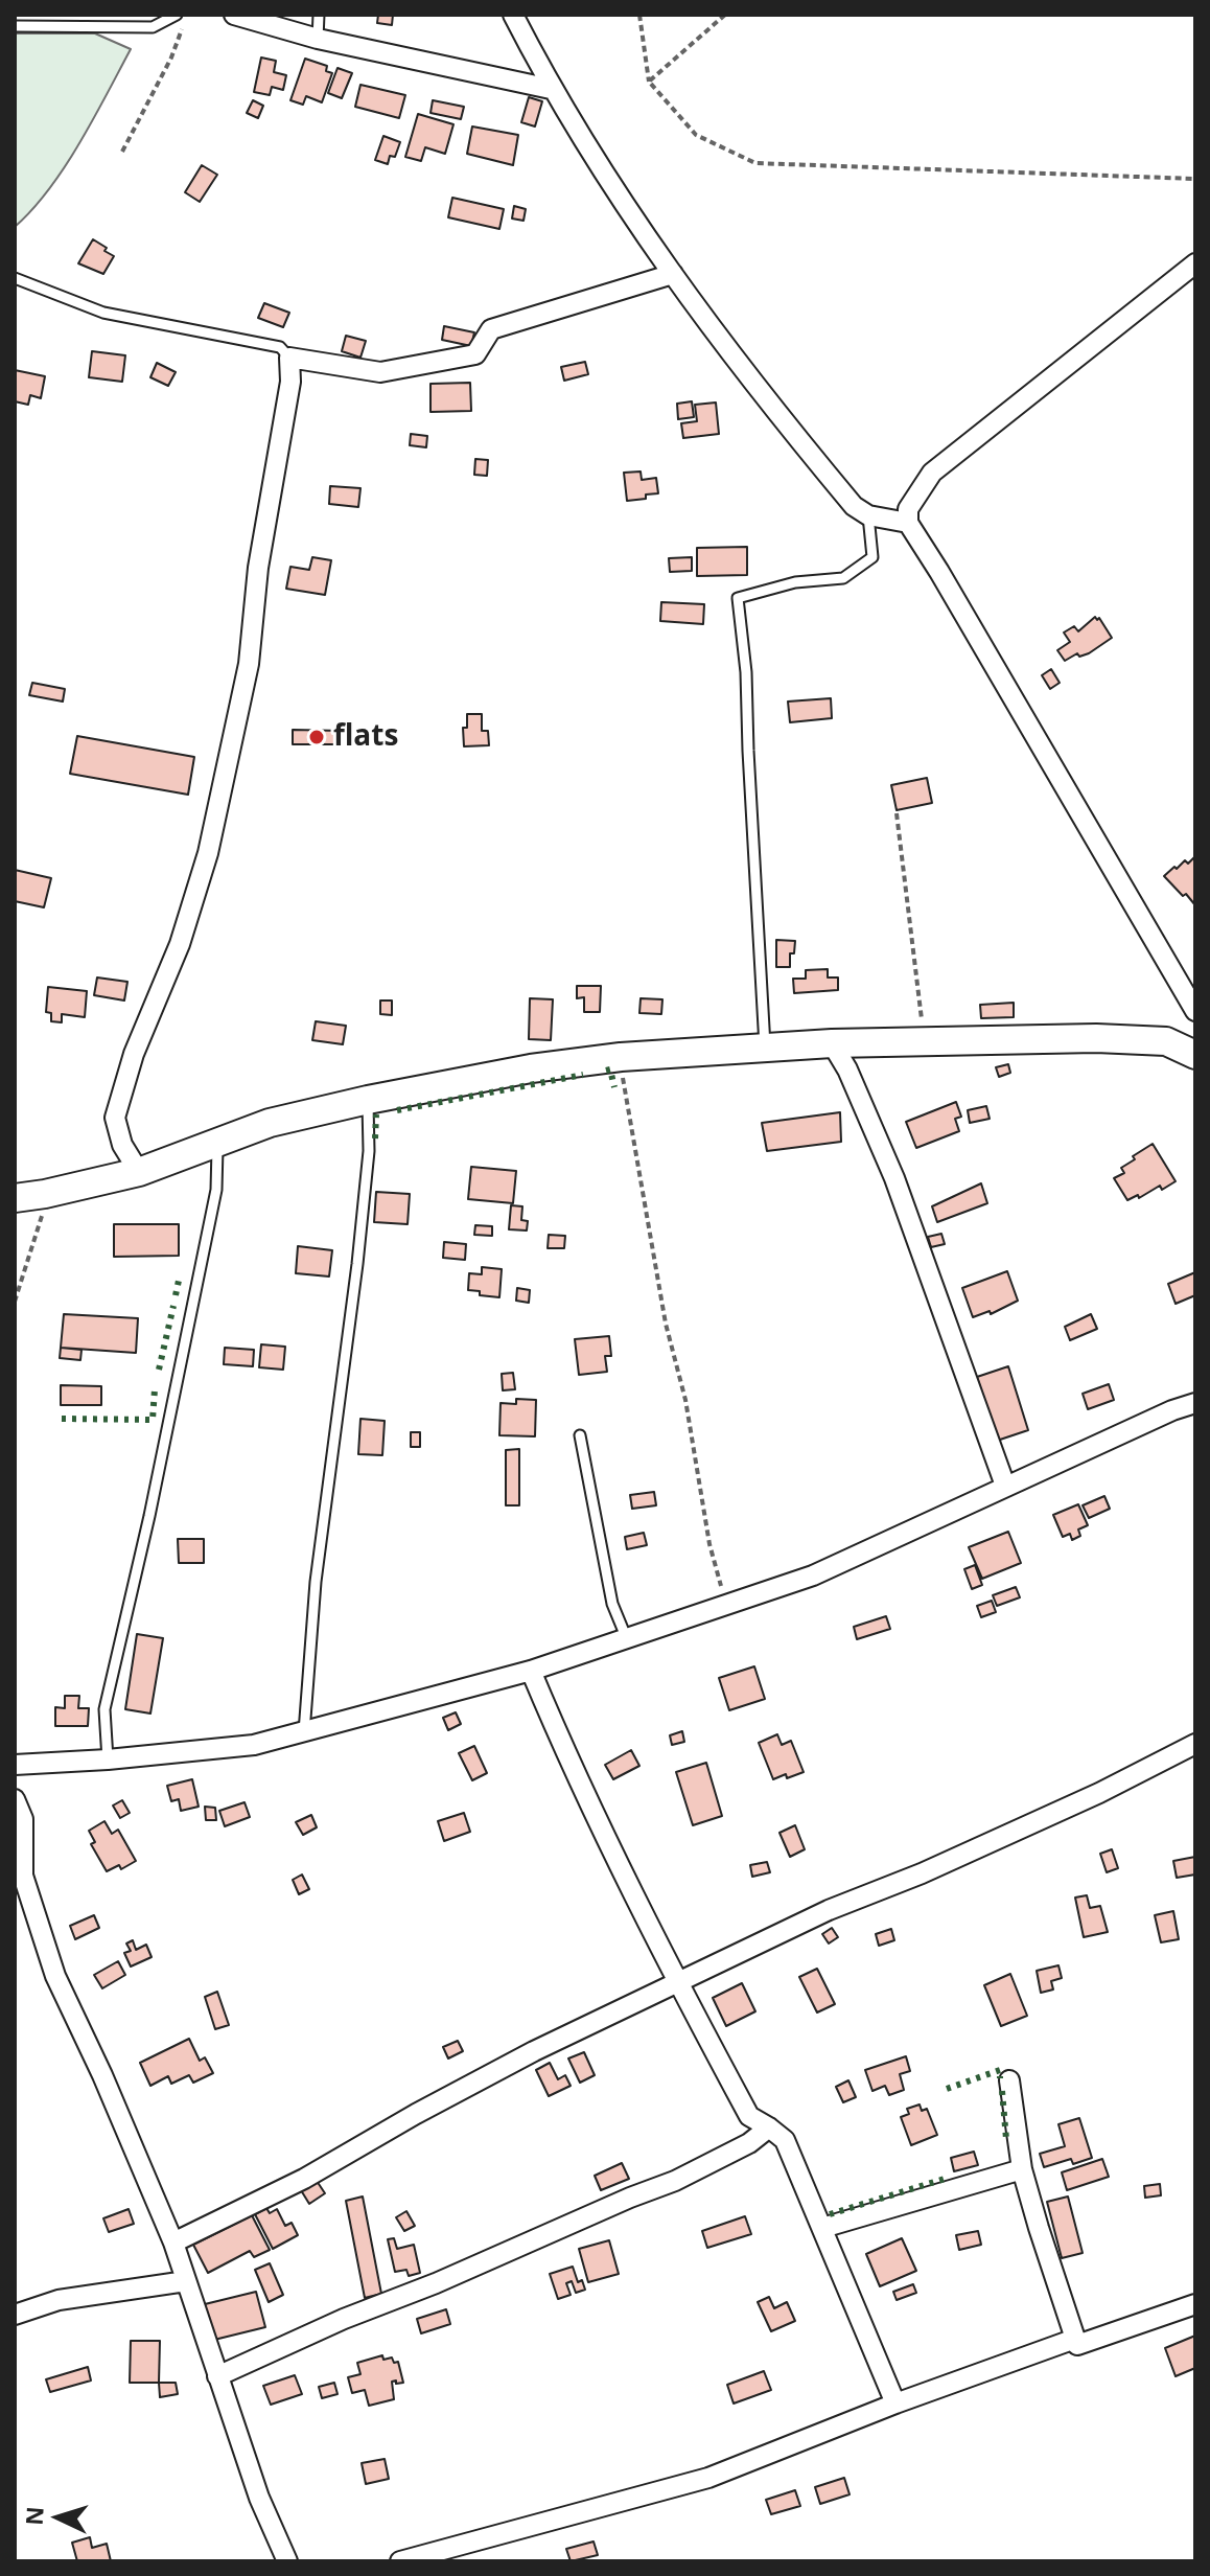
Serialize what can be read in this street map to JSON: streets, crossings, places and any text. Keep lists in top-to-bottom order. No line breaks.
{"places":["flats"],"north":"left"}
